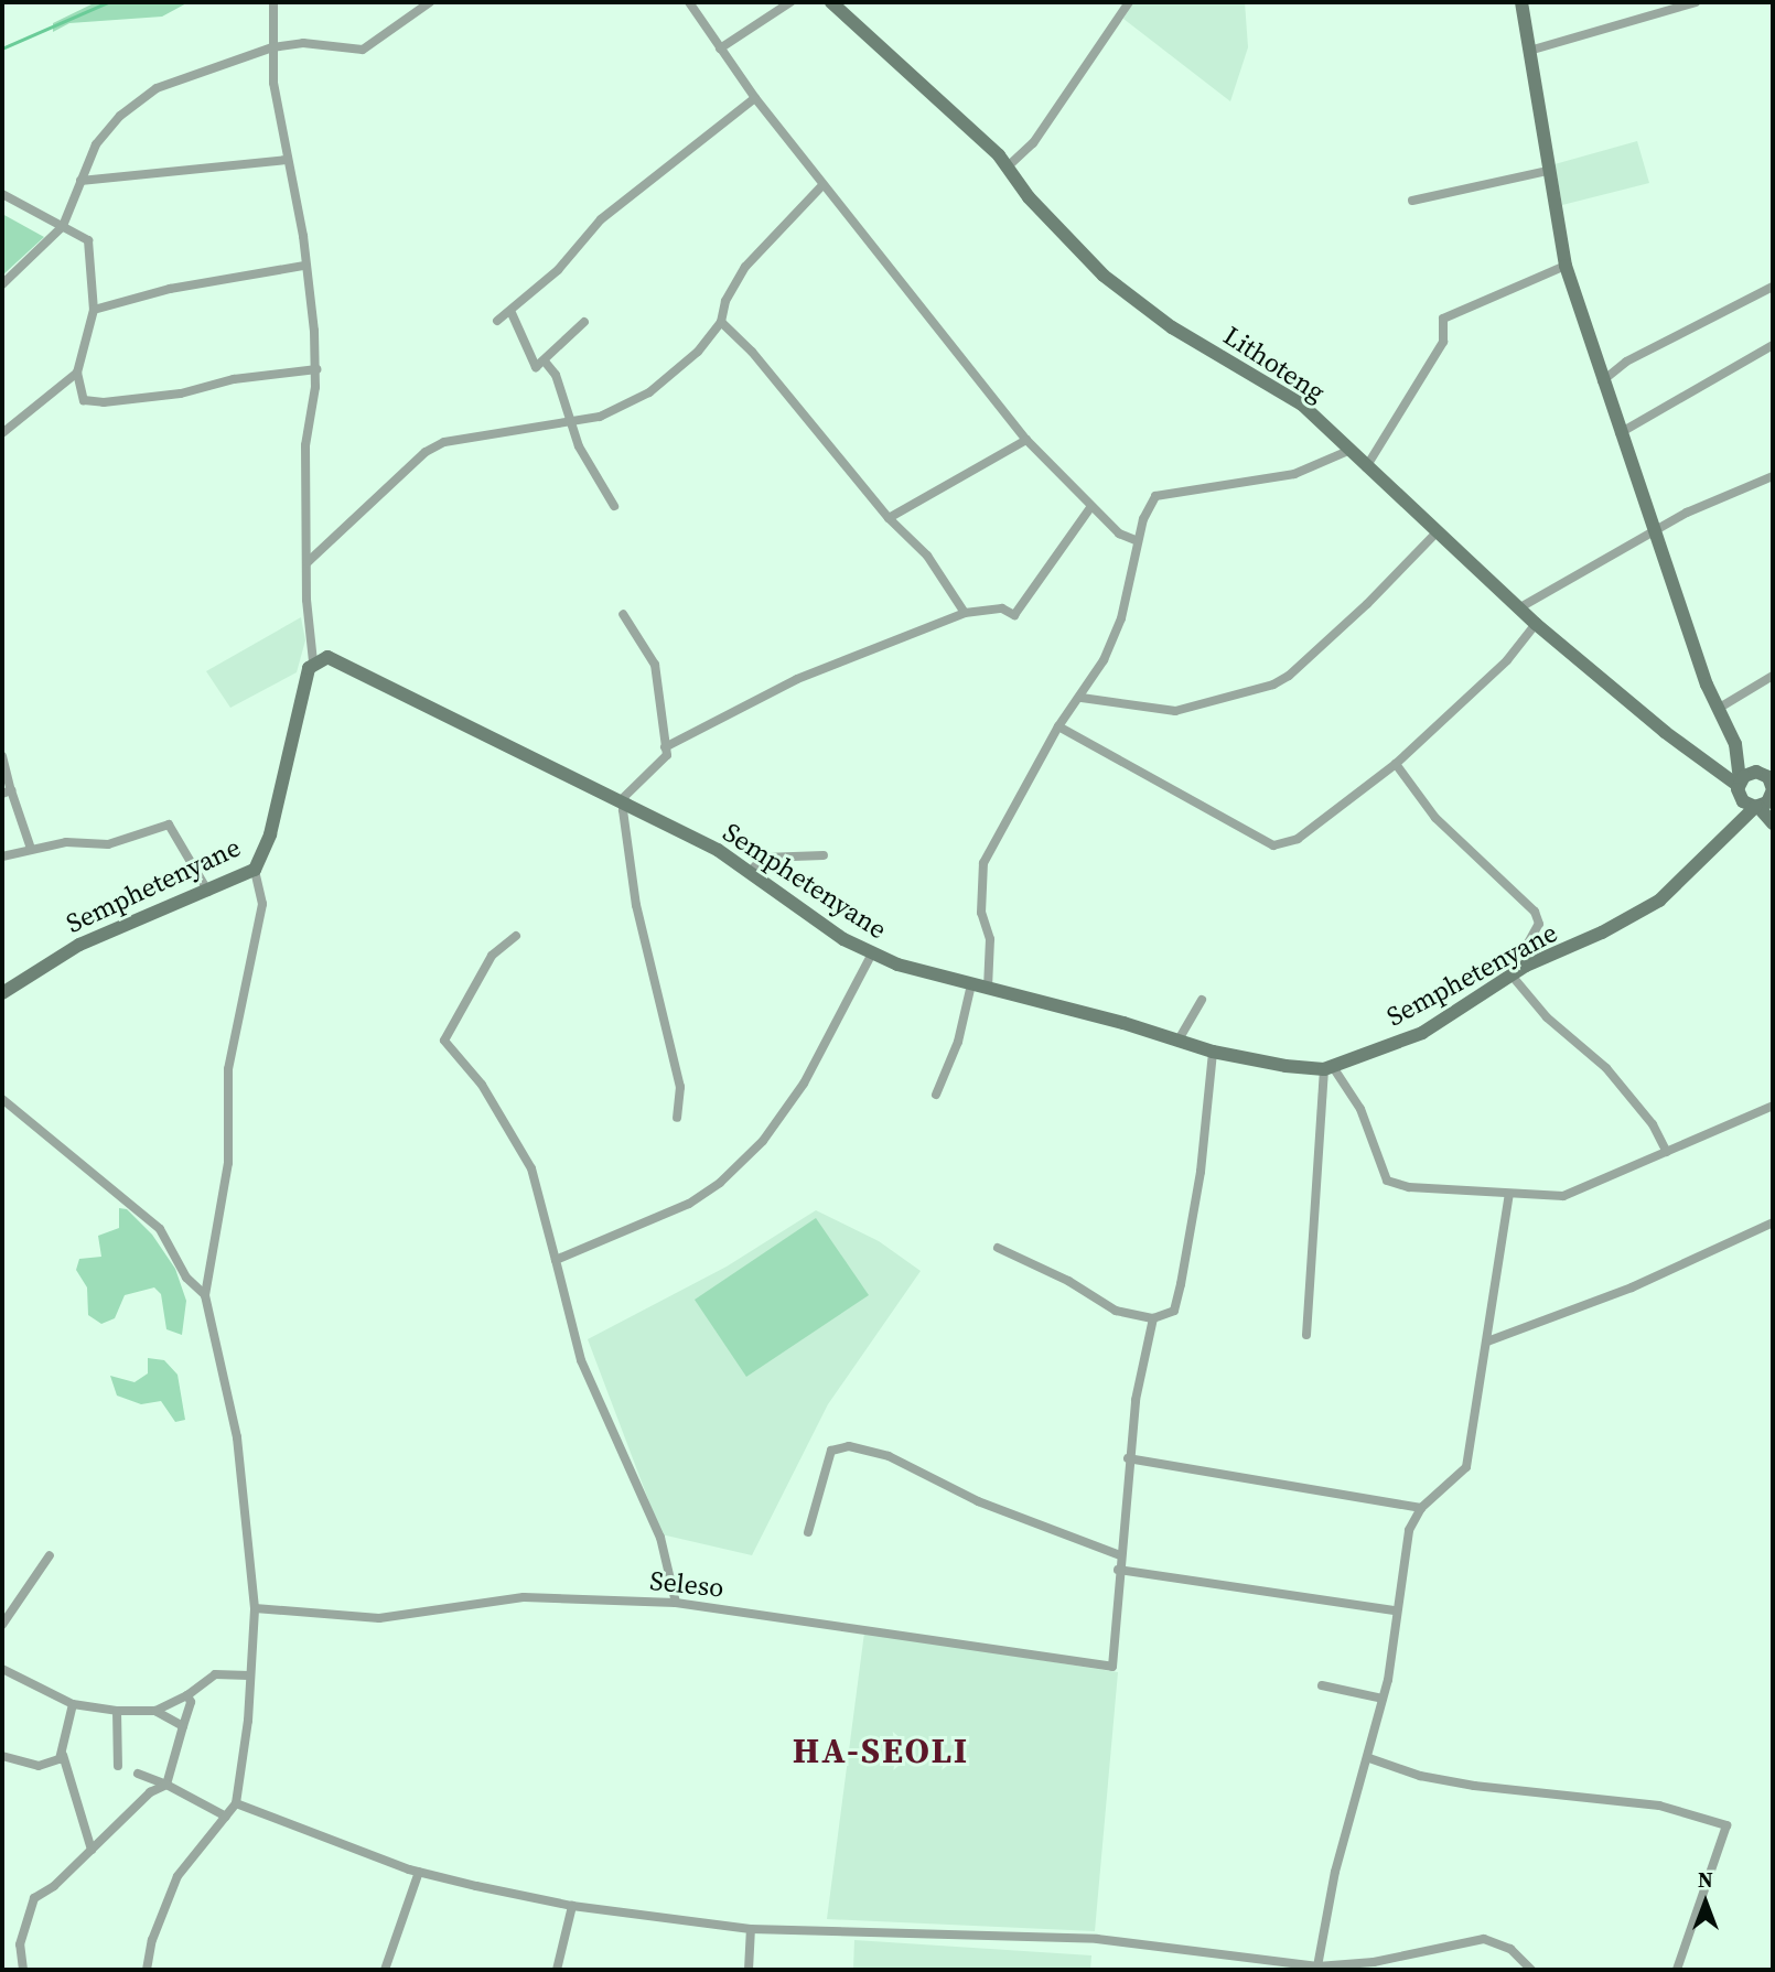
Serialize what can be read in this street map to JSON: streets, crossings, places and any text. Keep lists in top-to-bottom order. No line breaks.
{"streets":{"main road":["Lithoteng","Semphetenyane"],"street":["Seleso"]},"districts":["HA-SEOLI"],"north":"top"}
